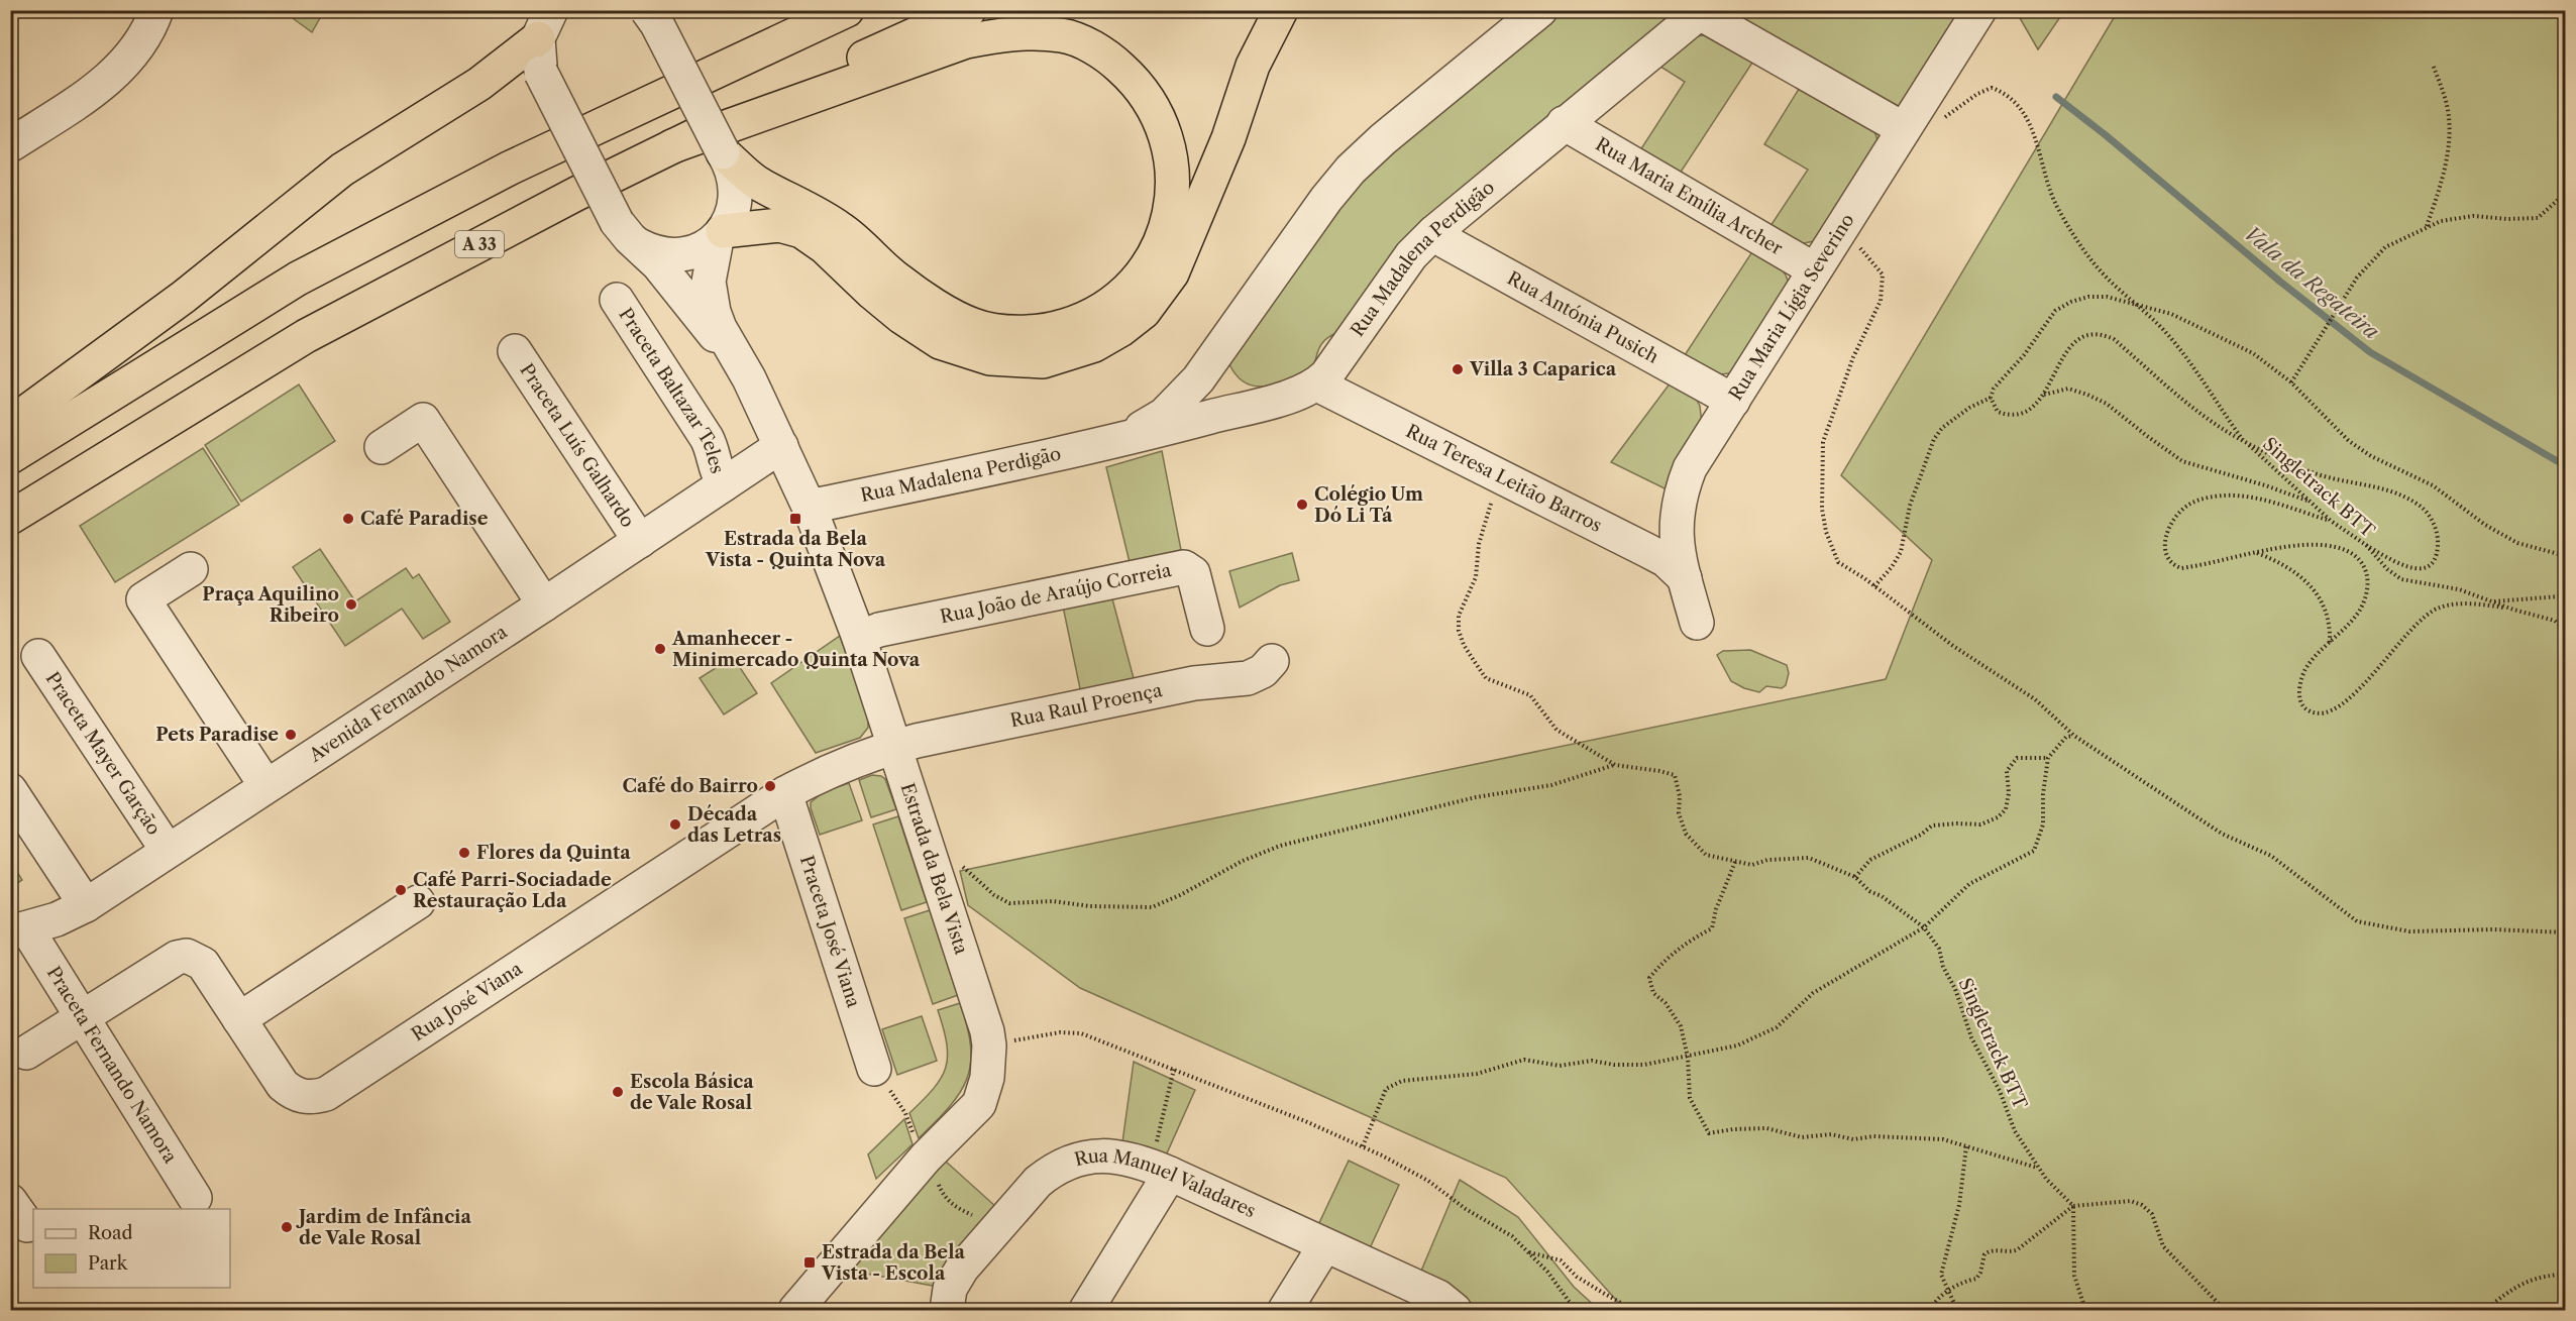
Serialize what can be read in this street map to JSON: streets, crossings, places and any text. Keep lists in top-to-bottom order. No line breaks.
{"streets":{"highway":["A 33"],"street":["Rua Maria Emília Archer","Rua Madalena Perdigão","Rua Maria Lígia Severino","Rua Antónia Pusich","Praceta Baltazar Teles","Praceta Luís Galhardo","Rua Teresa Leitão Barros","Rua João de Araújo Correia","Avenida Fernando Namora","Rua Raul Proença","Praceta Mayer Garção","Estrada da Bela Vista","Praceta José Viana","Rua José Viana","Praceta Fernando Namora","Rua Manuel Valadares"],"path":["Singletrack BTT"]},"crossings":[["Rua Maria Emília Archer","Rua Madalena Perdigão"],["Rua Maria Emília Archer","Rua Maria Lígia Severino"],["Rua Madalena Perdigão","Rua Antónia Pusich"],["Rua Madalena Perdigão","Rua Teresa Leitão Barros"],["Rua Madalena Perdigão","Estrada da Bela Vista"],["Rua Maria Lígia Severino","Rua Antónia Pusich"],["Rua Maria Lígia Severino","Rua Teresa Leitão Barros"],["Rua Maria Lígia Severino","Singletrack BTT"],["Praceta Baltazar Teles","Avenida Fernando Namora"],["Praceta Luís Galhardo","Avenida Fernando Namora"],["Rua Teresa Leitão Barros","Singletrack BTT"],["Rua João de Araújo Correia","Estrada da Bela Vista"],["Avenida Fernando Namora","Praceta Mayer Garção"],["Avenida Fernando Namora","Estrada da Bela Vista"],["Avenida Fernando Namora","Praceta Fernando Namora"],["Rua Raul Proença","Estrada da Bela Vista"],["Rua Raul Proença","Rua José Viana"],["Estrada da Bela Vista","Rua José Viana"],["Praceta José Viana","Rua José Viana"],["Rua José Viana","Praceta Fernando Namora"]],"water":["Vala da Regateira"],"places":{"other":["Villa 3 Caparica","Colégio Um Dó Li Tá","Café Paradise","Praça Aquilino Ribeiro","Amanhecer - Minimercado Quinta Nova","Pets Paradise","Café do Bairro","Década das Letras","Flores da Quinta","Café Parri-Sociadade Restauração Lda","Escola Básica de Vale Rosal","Jardim de Infância de Vale Rosal"],"transit":["Estrada da Bela Vista - Quinta Nova","Estrada da Bela Vista - Escola"]},"legend":["Road","Park"]}
